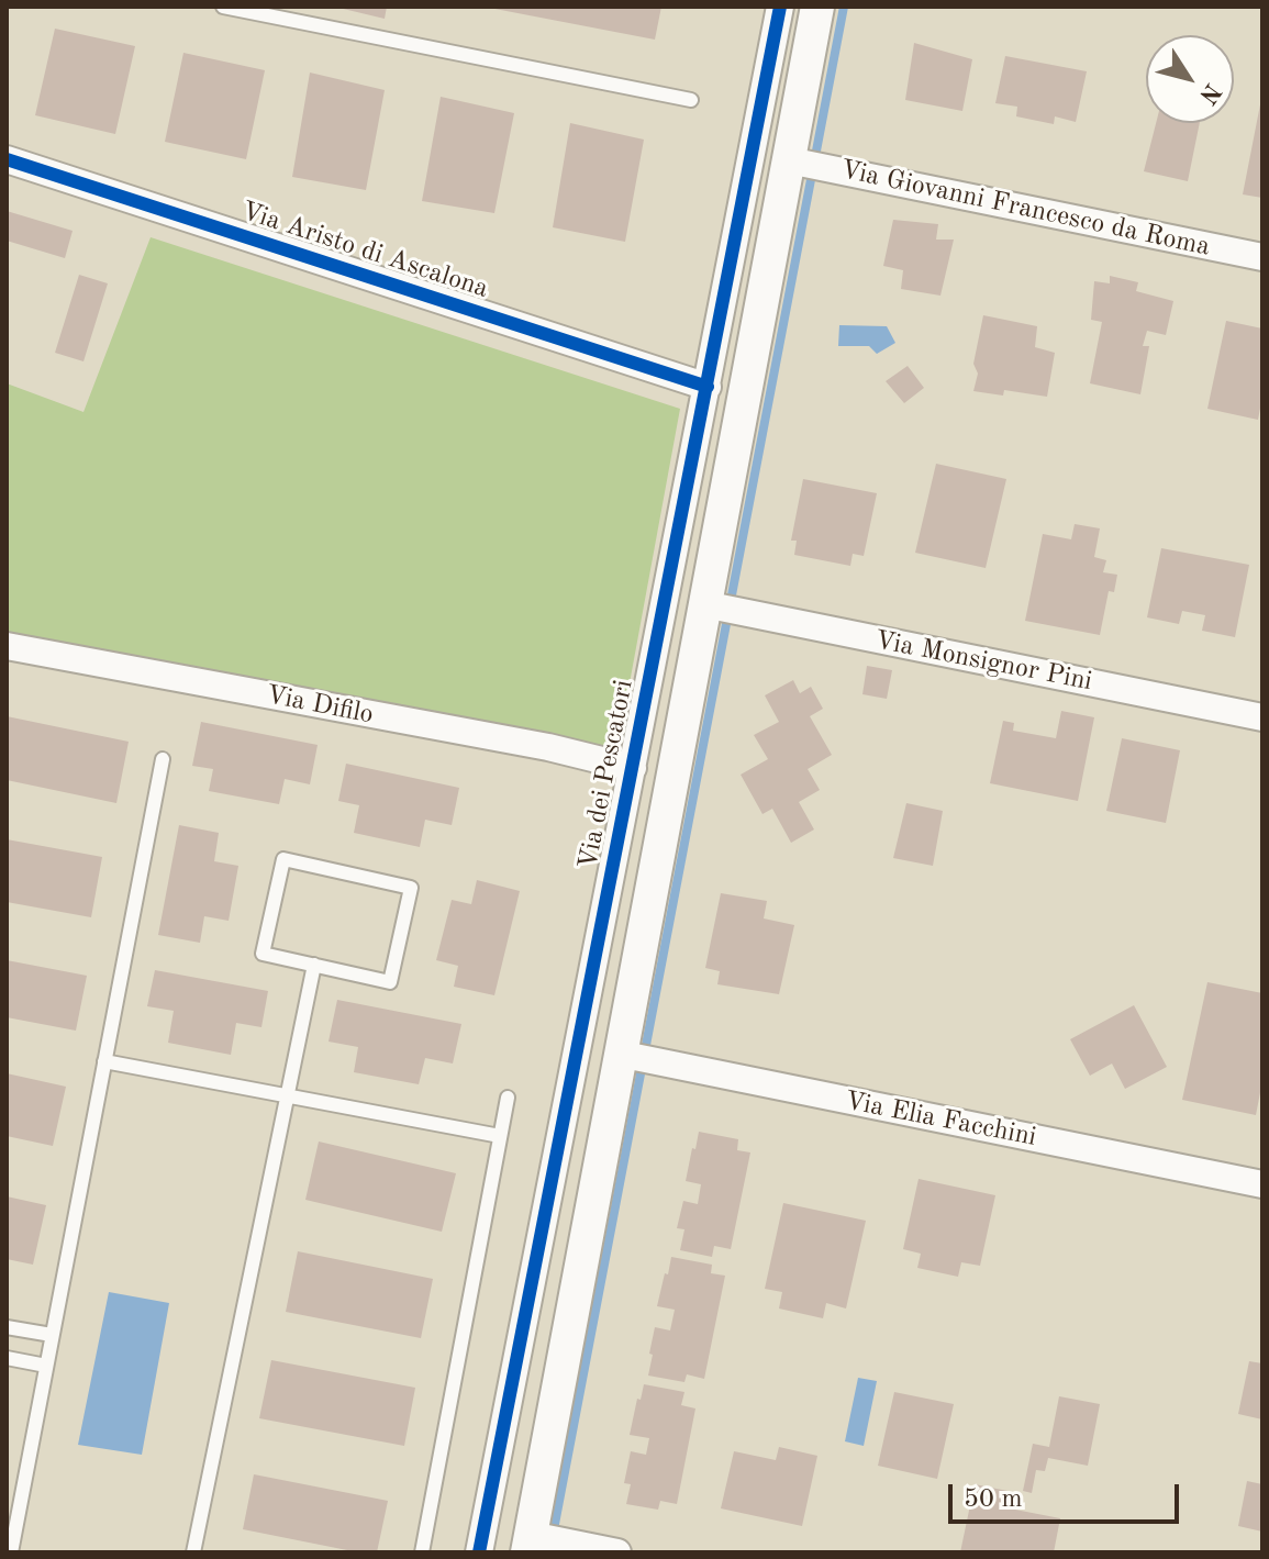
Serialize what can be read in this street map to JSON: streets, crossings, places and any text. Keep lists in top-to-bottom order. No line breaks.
{"streets":{"street":["Via Giovanni Francesco da Roma","Via Aristo di Ascalona","Via Monsignor Pini","Via Difilo","Via dei Pescatori","Via Elia Facchini"]},"crossings":[["Via Aristo di Ascalona","Via dei Pescatori"],["Via Difilo","Via dei Pescatori"]],"scale_bar":"50 m","north":"bottom right"}
